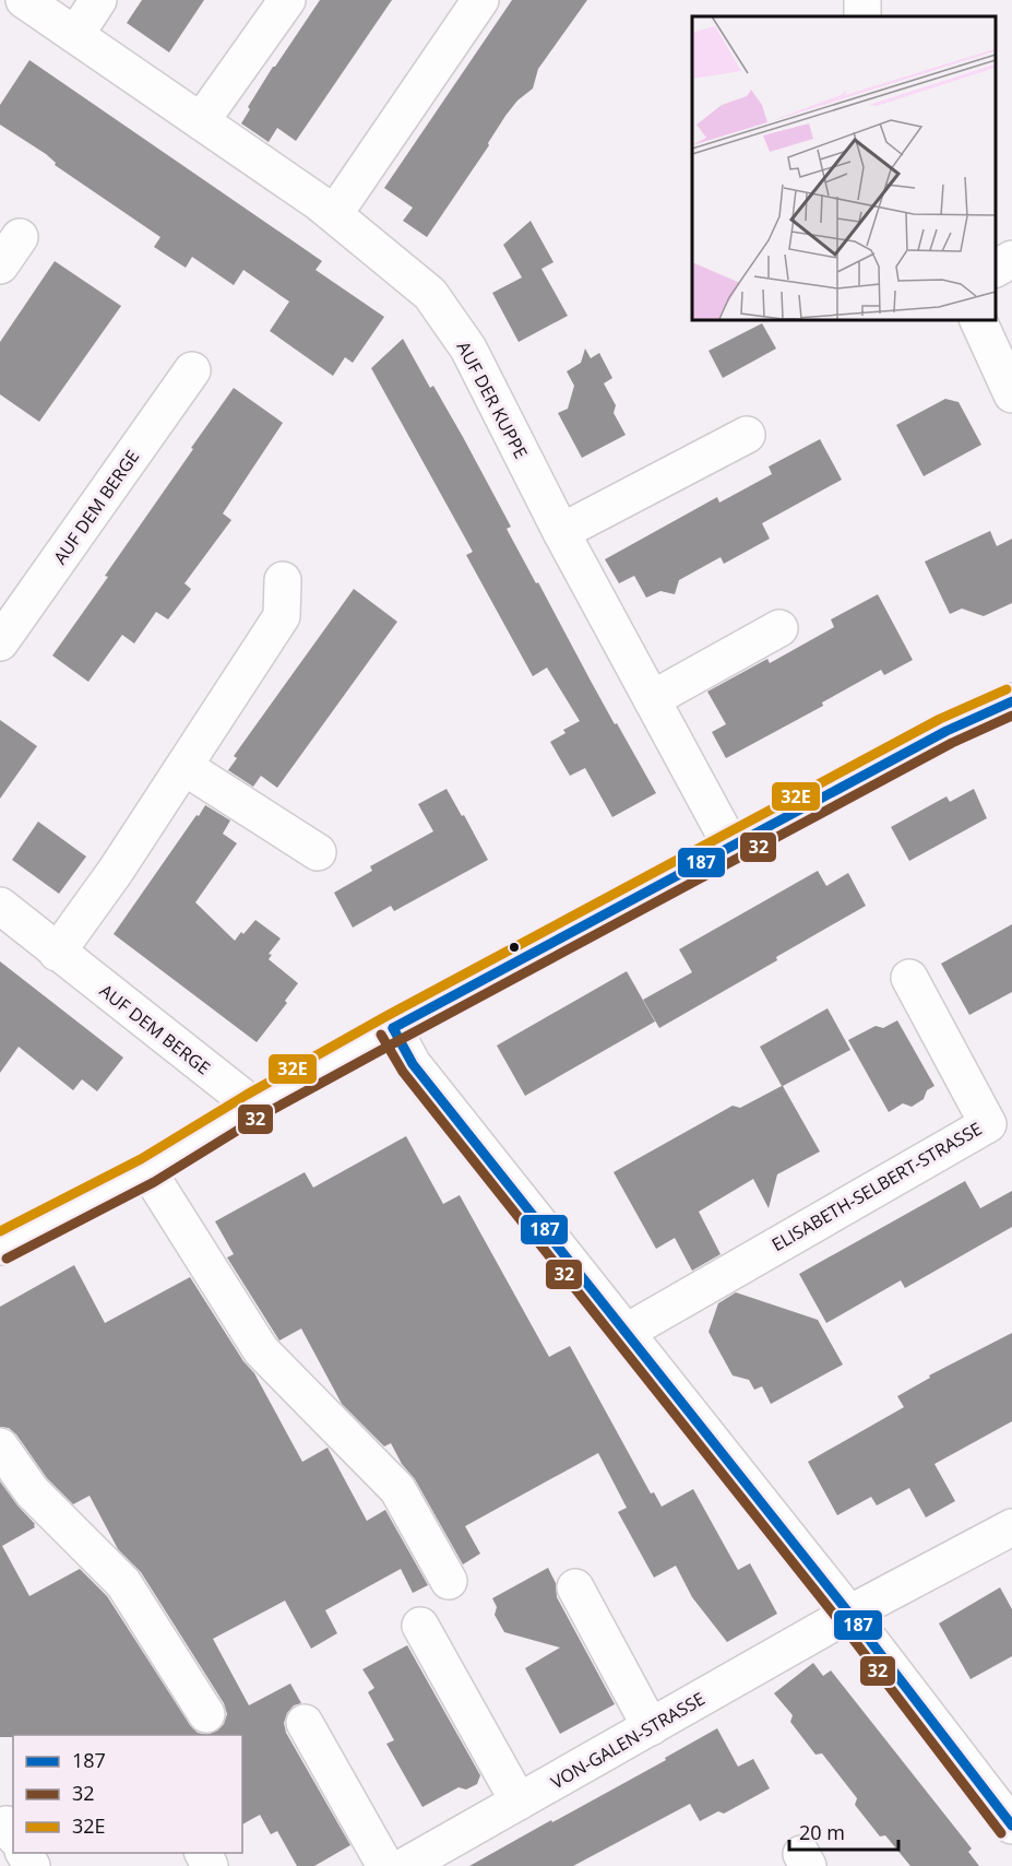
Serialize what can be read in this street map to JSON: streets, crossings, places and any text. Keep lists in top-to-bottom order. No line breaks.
{"streets":{"street":["AUF DER KUPPE","AUF DEM BERGE","ELISABETH-SELBERT-STRASSE","VON-GALEN-STRASSE"]},"lines":["transit line 32E","transit line 187","transit line 32"],"legend":["187","32","32E"],"scale_bar":"20 m"}
